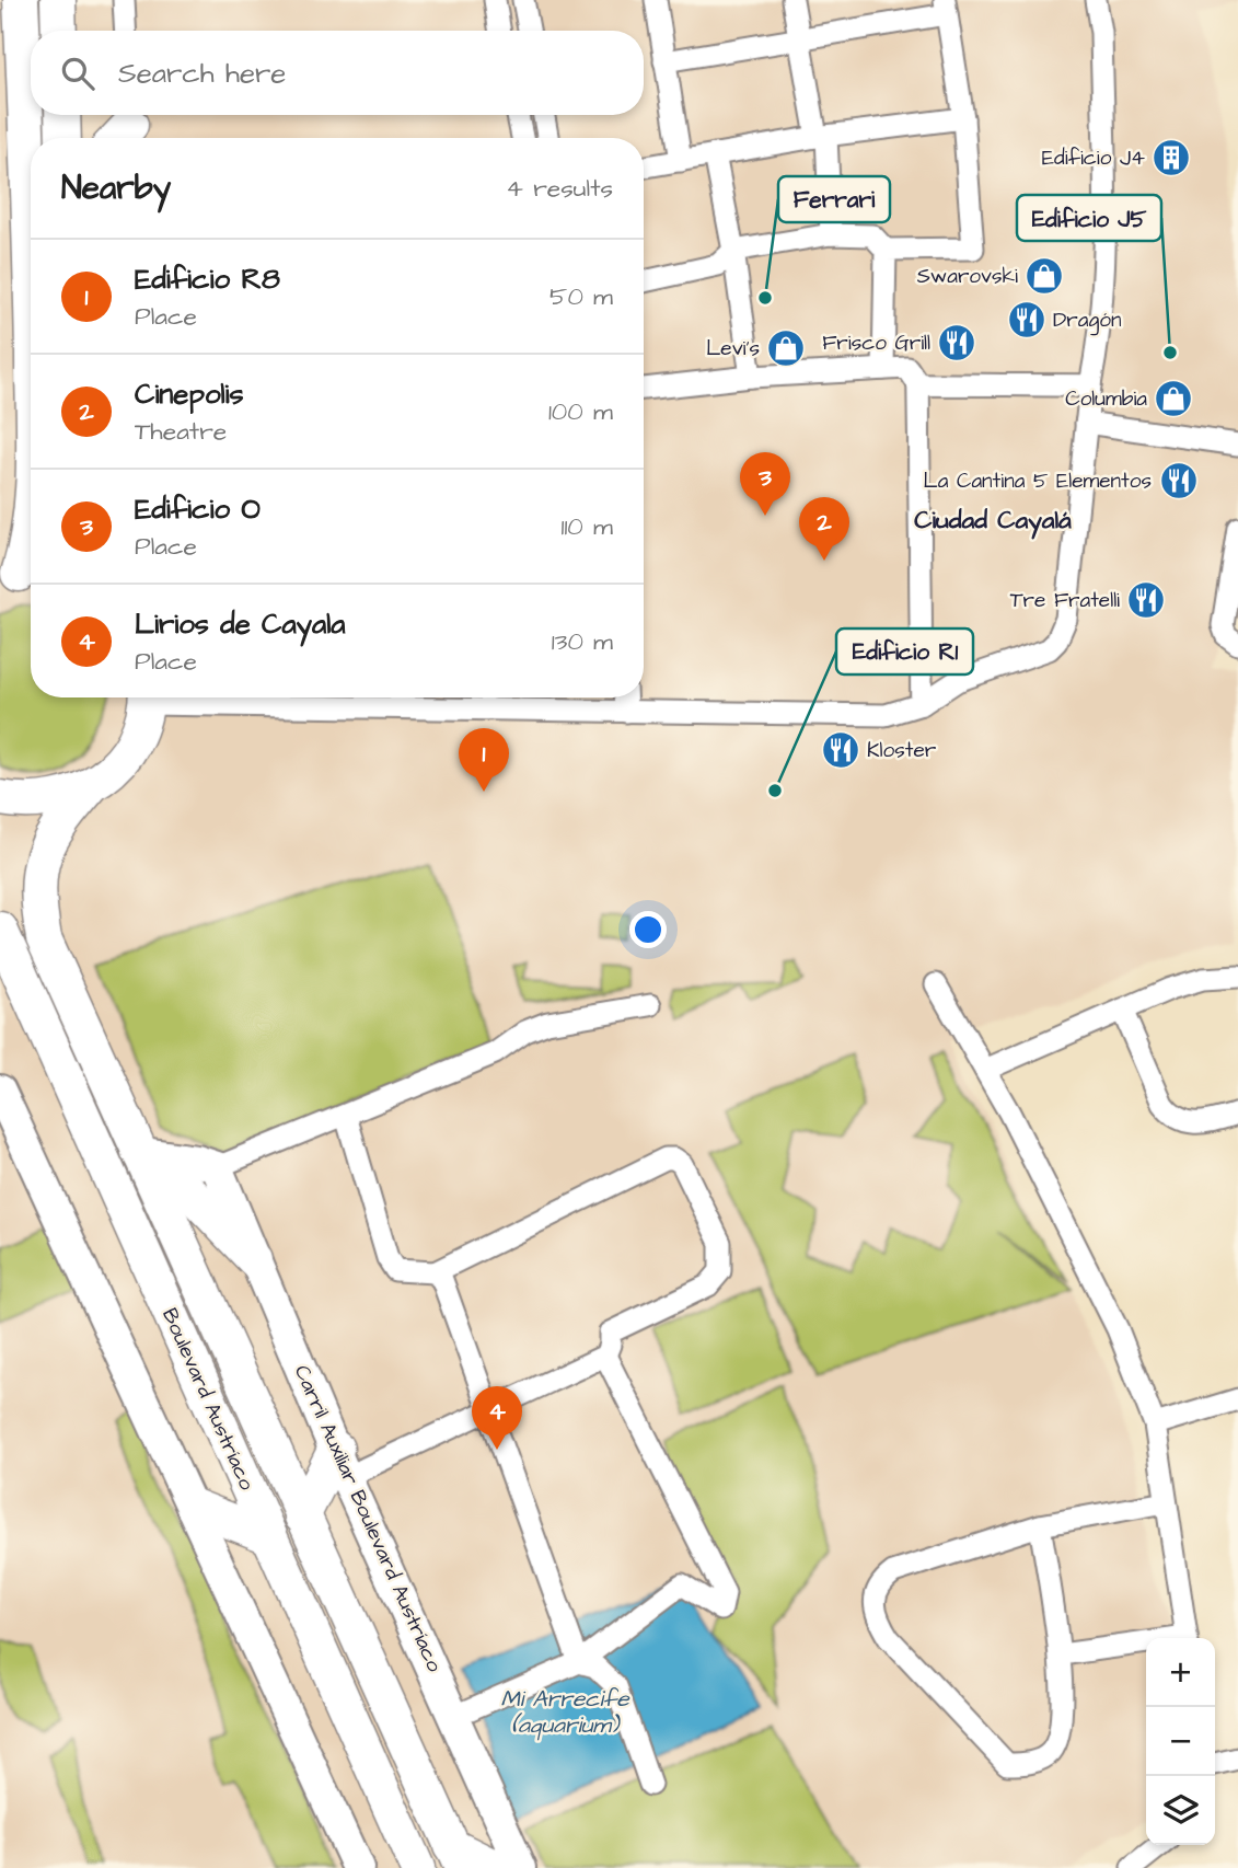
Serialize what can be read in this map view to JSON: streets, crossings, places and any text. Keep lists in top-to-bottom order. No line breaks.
{"streets":{"main road":["Boulevard Austríaco"],"street":["Carril Auxiliar Boulevard Austríaco"]},"districts":["Ciudad Cayalá"],"water":["Mi Arrecife (aquarium)"],"places":{"building":["Edificio J4"],"shop":["Swarovski","Levi's","Columbia"],"other":["Ferrari","Edificio J5","Edificio R1"],"restaurant":["Dragón","Frisco Grill","La Cantina 5 Elementos","Tre Fratelli","Kloster"]},"page":{"search":"Search here","heading":["Nearby","4 results"],"list":[{"mark":"1","name":"Edificio R8","note":"Place","value":"50 m"},{"mark":"2","name":"Cinepolis","note":"Theatre","value":"100 m"},{"mark":"3","name":"Edificio O","note":"Place","value":"110 m"},{"mark":"4","name":"Lirios de Cayala","note":"Place","value":"130 m"}],"pins":["3","2","1","4"],"map_buttons":["+","−"]}}
